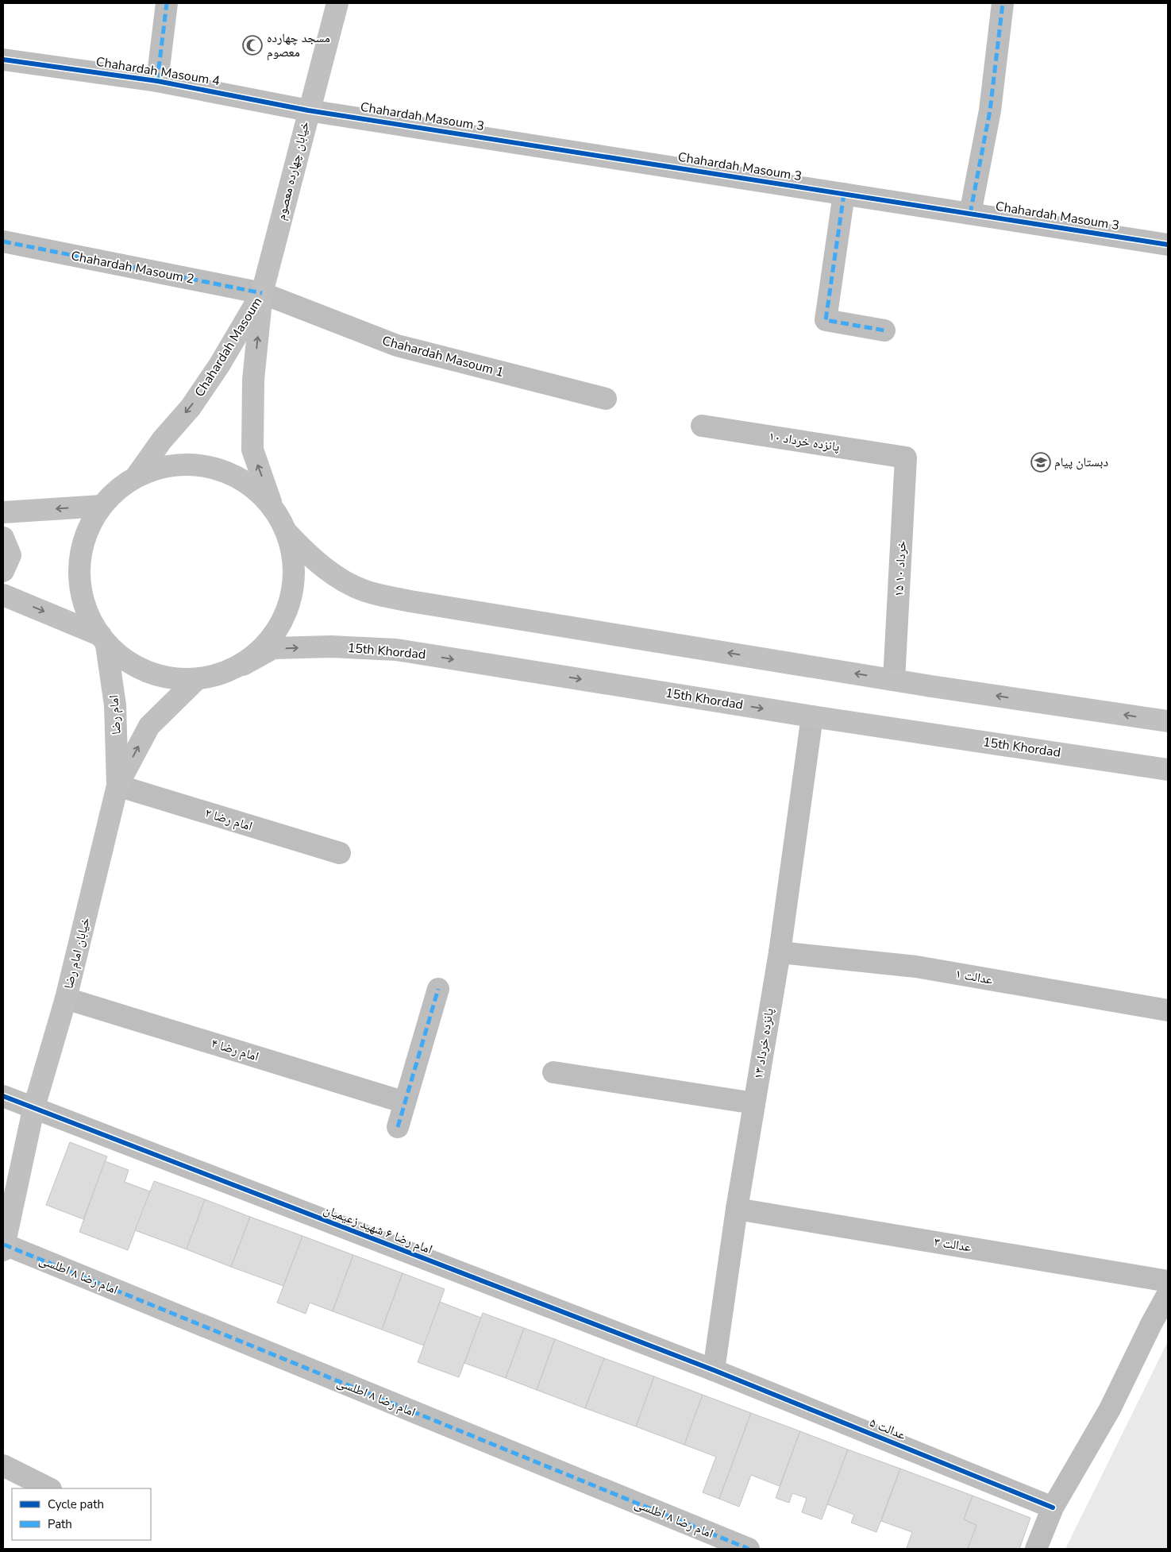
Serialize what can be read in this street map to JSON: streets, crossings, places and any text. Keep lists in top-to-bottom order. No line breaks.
{"streets":{"main road":["خیابان چهارده معصوم","Chahardah Masoum","15th Khordad","امام رضا","خیابان امام رضا"],"street":["Chahardah Masoum 4","Chahardah Masoum 3","Chahardah Masoum 2","Chahardah Masoum 1","پانزده خرداد ۱۰","۱۵ خرداد ۱۰","امام رضا ۲","عدالت ۱","پانزده خرداد ۱۳","امام رضا ۴","امام رضا ۶ شهید زعیمیان","عدالت ۳","امام رضا ۸ اطلسی","عدالت ۵"]},"crossings":[["Chahardah Masoum 4","Chahardah Masoum 3"],["Chahardah Masoum 4","خیابان چهارده معصوم"],["Chahardah Masoum 3","خیابان چهارده معصوم"],["خیابان چهارده معصوم","Chahardah Masoum 2"],["خیابان چهارده معصوم","Chahardah Masoum"],["خیابان چهارده معصوم","Chahardah Masoum 1"],["Chahardah Masoum 2","Chahardah Masoum"],["Chahardah Masoum 2","Chahardah Masoum 1"],["Chahardah Masoum","Chahardah Masoum 1"],["پانزده خرداد ۱۰","۱۵ خرداد ۱۰"],["15th Khordad","پانزده خرداد ۱۳"],["امام رضا","امام رضا ۲"],["امام رضا","خیابان امام رضا"],["امام رضا ۲","خیابان امام رضا"],["خیابان امام رضا","امام رضا ۴"],["خیابان امام رضا","امام رضا ۶ شهید زعیمیان"],["خیابان امام رضا","امام رضا ۸ اطلسی"],["عدالت ۱","پانزده خرداد ۱۳"],["پانزده خرداد ۱۳","امام رضا ۶ شهید زعیمیان"],["پانزده خرداد ۱۳","عدالت ۳"],["پانزده خرداد ۱۳","عدالت ۵"],["امام رضا ۶ شهید زعیمیان","عدالت ۵"]],"places":{"mosque":["مسجد چهارده معصوم"],"school or university":["دبستان پیام"]},"legend":["Cycle path","Path"]}
